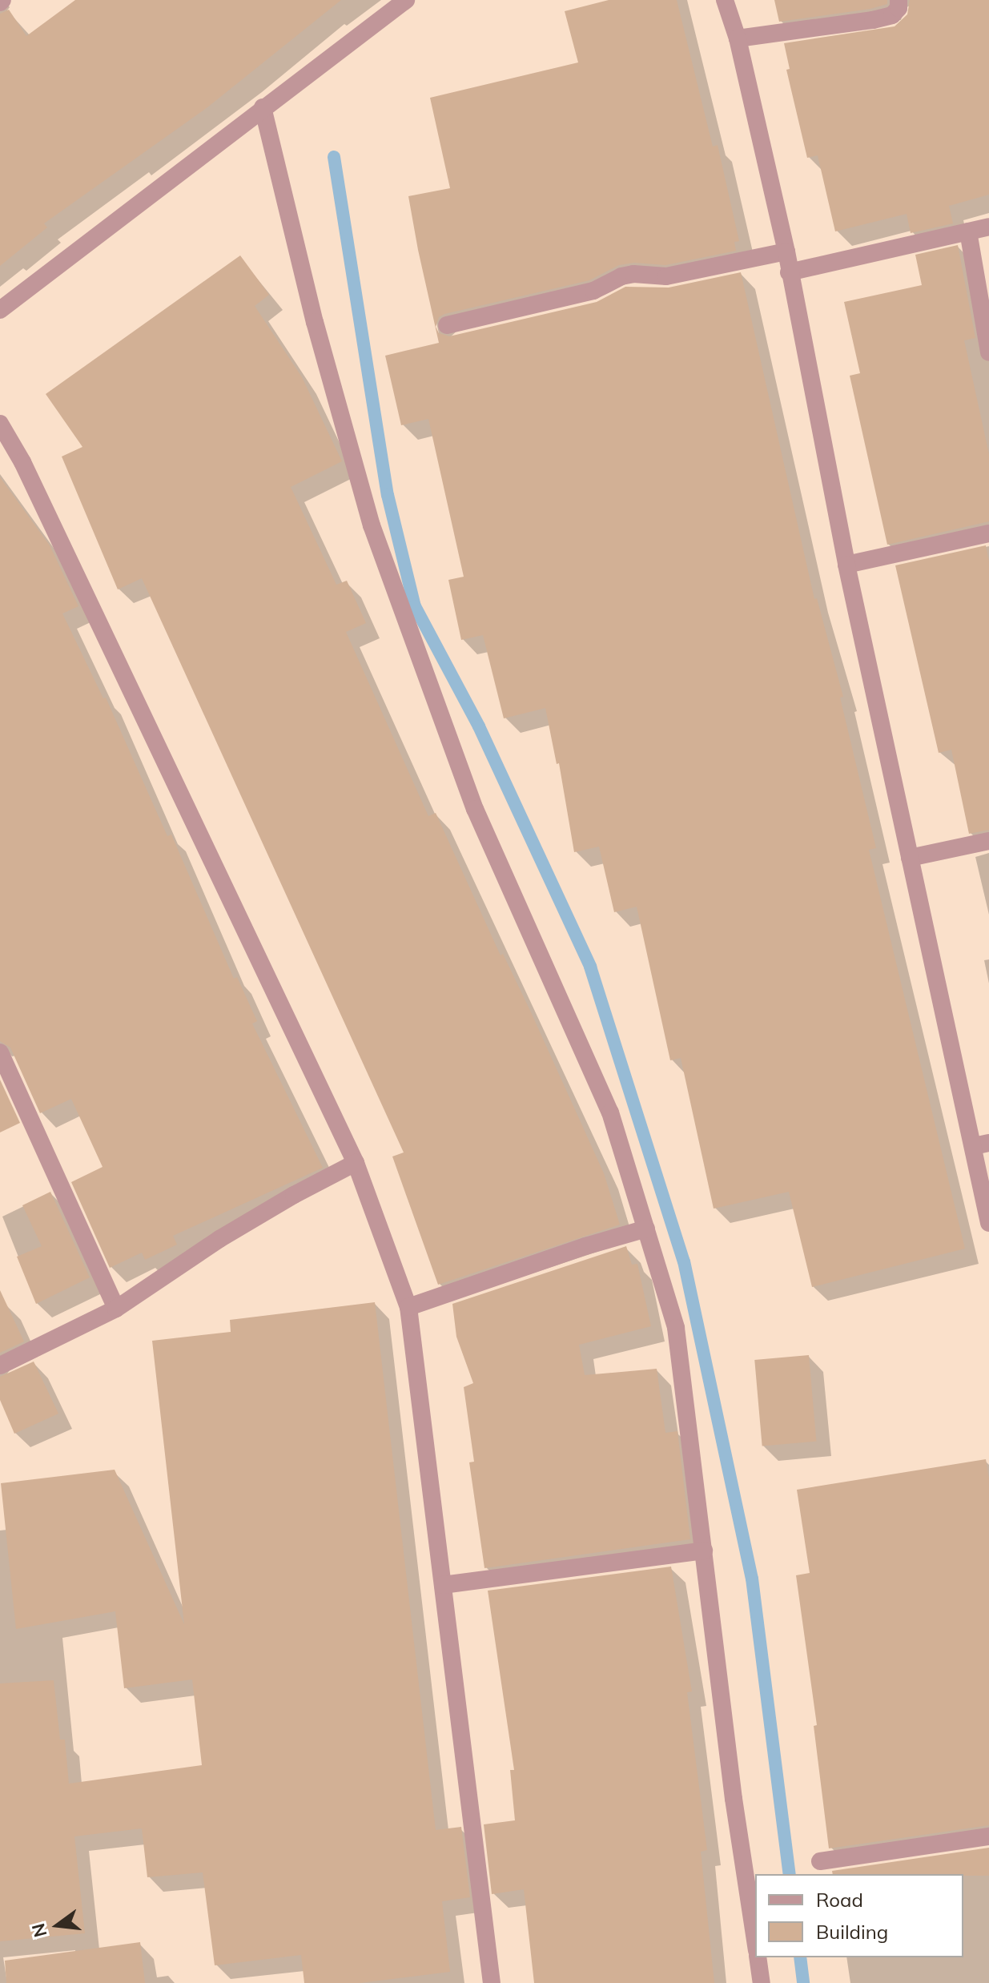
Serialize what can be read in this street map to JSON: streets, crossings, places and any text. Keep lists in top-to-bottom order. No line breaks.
{"legend":["Road","Building"],"north":"left"}
